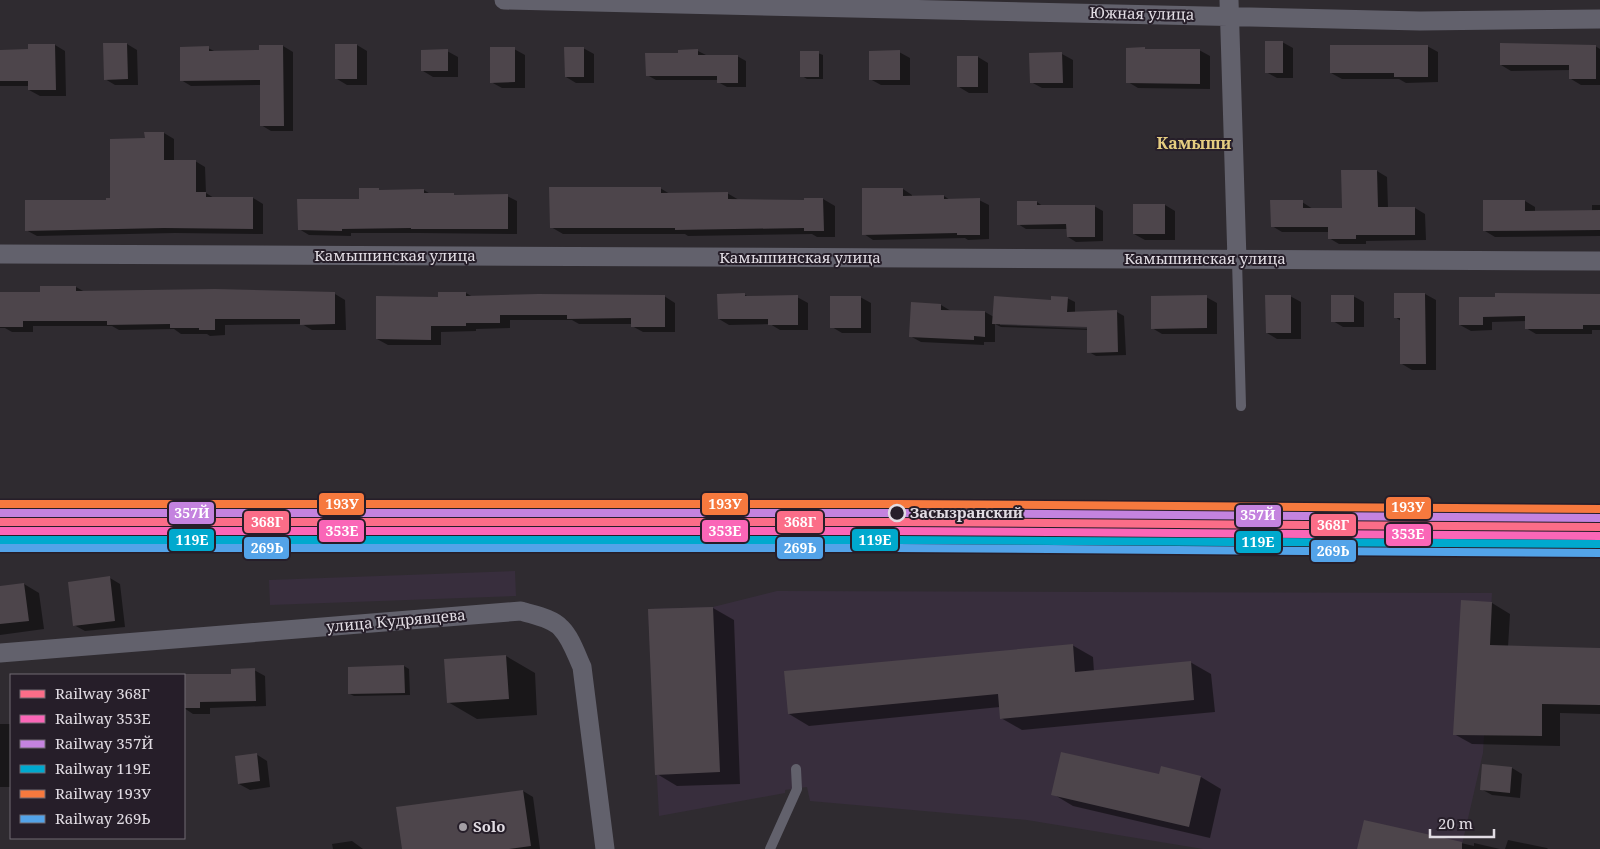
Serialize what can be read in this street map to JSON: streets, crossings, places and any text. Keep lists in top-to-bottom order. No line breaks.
{"streets":{"street":["Южная улица","Камышинская улица","улица Кудрявцева"]},"districts":["Камыши"],"places":["Засызранский","Solo"],"lines":["rail line 193У","rail line 357Й","rail line 368Г","rail line 353Е","rail line 119Е","rail line 269Ь"],"legend":["Railway 368Г","Railway 353Е","Railway 357Й","Railway 119Е","Railway 193У","Railway 269Ь"],"scale_bar":"20 m"}
